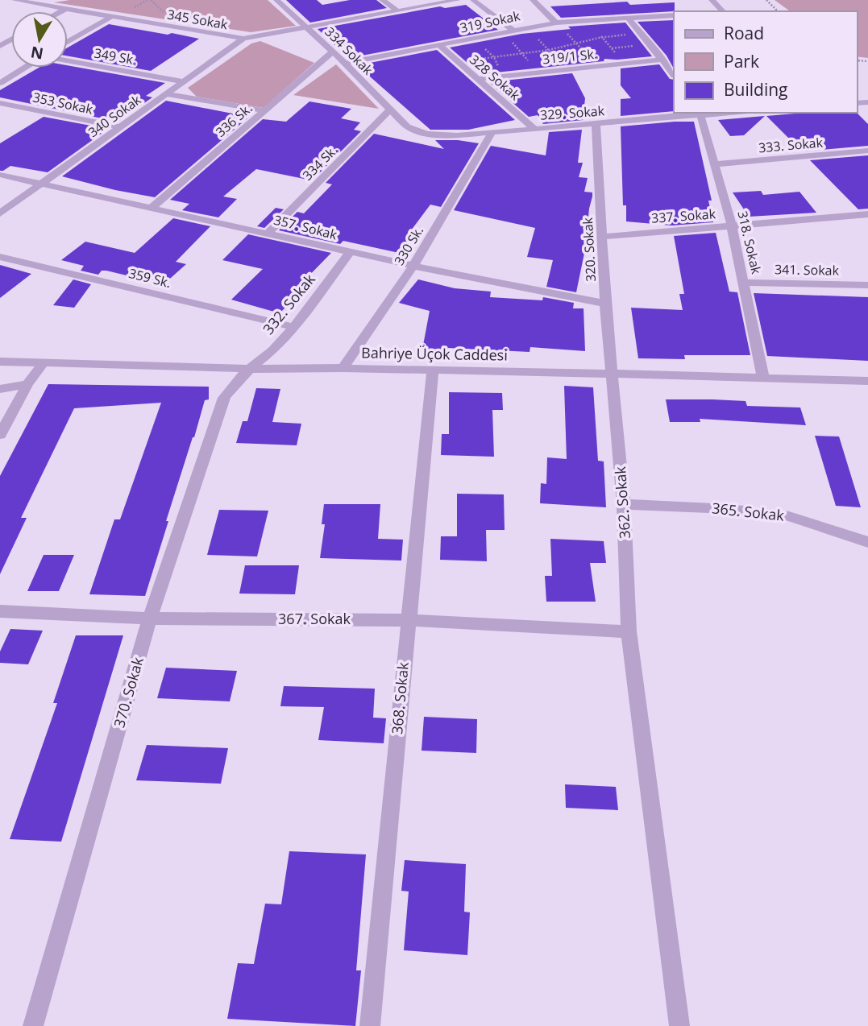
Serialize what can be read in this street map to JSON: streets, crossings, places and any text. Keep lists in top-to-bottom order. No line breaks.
{"streets":{"street":["345 Sokak","319 Sokak","334 Sokak","349 Sk.","319/1 Sk.","328 Sokak","353 Sokak","329. Sokak","340 Sokak","336 Sk.","333. Sokak","334 Sk.","337. Sokak","357. Sokak","318. Sokak","330 Sk.","320. Sokak","341. Sokak","359 Sk.","332. Sokak","Bahriye Üçok Caddesi","362. Sokak","365. Sokak","367. Sokak","370. Sokak","368. Sokak"]},"crossings":[["345 Sokak","340 Sokak"],["319 Sokak","334 Sokak"],["319 Sokak","328 Sokak"],["334 Sokak","329. Sokak"],["334 Sokak","336 Sk."],["334 Sokak","334 Sk."],["349 Sk.","340 Sokak"],["319/1 Sk.","328 Sokak"],["328 Sokak","329. Sokak"],["353 Sokak","340 Sokak"],["329. Sokak","318. Sokak"],["329. Sokak","330 Sk."],["329. Sokak","320. Sokak"],["340 Sokak","357. Sokak"],["336 Sk.","357. Sokak"],["333. Sokak","318. Sokak"],["334 Sk.","357. Sokak"],["337. Sokak","318. Sokak"],["337. Sokak","320. Sokak"],["357. Sokak","330 Sk."],["357. Sokak","320. Sokak"],["357. Sokak","332. Sokak"],["318. Sokak","341. Sokak"],["318. Sokak","Bahriye Üçok Caddesi"],["330 Sk.","Bahriye Üçok Caddesi"],["320. Sokak","Bahriye Üçok Caddesi"],["320. Sokak","362. Sokak"],["359 Sk.","332. Sokak"],["332. Sokak","Bahriye Üçok Caddesi"],["332. Sokak","370. Sokak"],["Bahriye Üçok Caddesi","362. Sokak"],["Bahriye Üçok Caddesi","370. Sokak"],["Bahriye Üçok Caddesi","368. Sokak"],["362. Sokak","365. Sokak"],["362. Sokak","367. Sokak"],["367. Sokak","370. Sokak"],["367. Sokak","368. Sokak"]],"legend":["Road","Park","Building"],"north":"bottom"}
